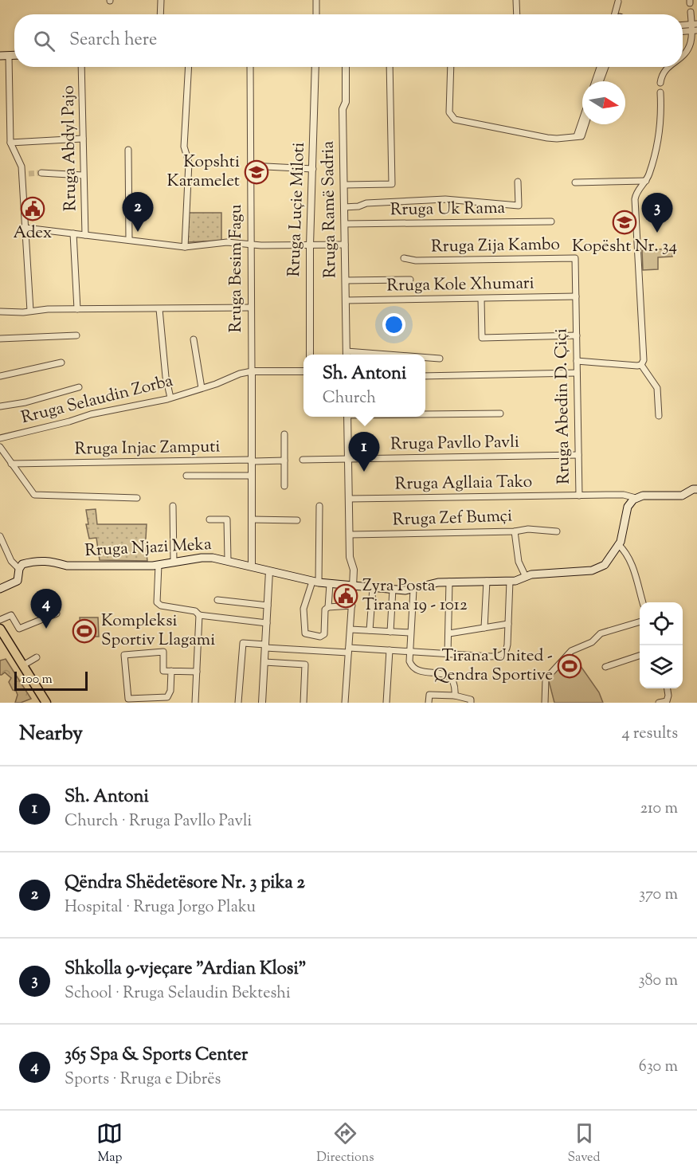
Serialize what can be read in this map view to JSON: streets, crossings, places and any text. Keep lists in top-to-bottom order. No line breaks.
{"streets":{"main road":["Rruga Abedin D. Çiçi","Rruga Njazi Meka"],"street":["Rruga Abdyl Pajo","Rruga Luçie Miloti","Rruga Ramë Sadria","Rruga Uk Rama","Rruga Zija Kambo","Rruga Besim Fagu","Rruga Kole Xhumari","Rruga Selaudin Zorba","Rruga Pavllo Pavli","Rruga Injac Zamputi","Rruga Agllaia Tako","Rruga Zef Bumçi"]},"crossings":[["Rruga Ramë Sadria","Rruga Uk Rama"],["Rruga Ramë Sadria","Rruga Kole Xhumari"],["Rruga Zija Kambo","Rruga Abedin D. Çiçi"],["Rruga Besim Fagu","Rruga Selaudin Zorba"],["Rruga Besim Fagu","Rruga Injac Zamputi"],["Rruga Besim Fagu","Rruga Njazi Meka"],["Rruga Kole Xhumari","Rruga Abedin D. Çiçi"],["Rruga Abedin D. Çiçi","Rruga Pavllo Pavli"],["Rruga Abedin D. Çiçi","Rruga Agllaia Tako"],["Rruga Abedin D. Çiçi","Rruga Njazi Meka"]],"places":{"school or university":["Kopshti Karamelet","Kopësht Nr. 34"],"public building":["Adex","Zyra Posta Tirana 19 - 1012"],"sports":["Kompleksi Sportiv Llagami","Tirana United - Qendra Sportive"]},"scale_bar":"100 m","north":"right","page":{"search":"Search here","pins":["2","3","1","4"],"popup":["Sh. Antoni","Church"],"scale":"100 m","heading":["Nearby","4 results"],"list":[{"mark":"1","name":"Sh. Antoni","note":"Church · Rruga Pavllo Pavli","value":"210 m"},{"mark":"2","name":"Qëndra Shëdetësore Nr. 3 pika 2","note":"Hospital · Rruga Jorgo Plaku","value":"370 m"},{"mark":"3","name":"Shkolla 9-vjeçare \"Ardian Klosi\"","note":"School · Rruga Selaudin Bekteshi","value":"380 m"},{"mark":"4","name":"365 Spa & Sports Center","note":"Sports · Rruga e Dibrës","value":"630 m"}],"nav":["Map","Directions","Saved"]}}
